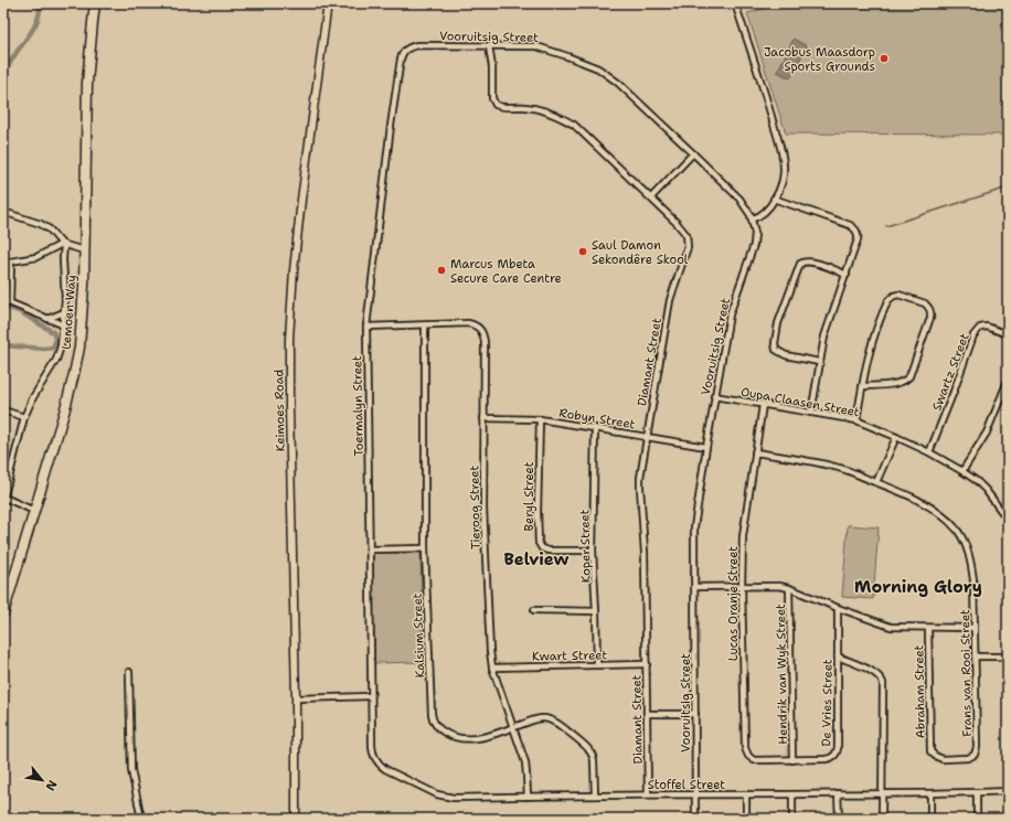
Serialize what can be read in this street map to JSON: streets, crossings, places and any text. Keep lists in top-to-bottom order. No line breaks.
{"streets":{"highway":["Lemoen Way"],"street":["Vooruitsig Street","Diamant Street","Swartz Street","Oupa Claasen Street","Toermalyn Street","Keimoes Road","Robyn Street","Beryl Street","Tieroog Street","Koper Street","Lucas Oranje Street","Kalsium Street","Kwart Street","Frans van Rooi Street","Hendrik van Wyk Street","Abraham Street","De Vries Street","Stoffel Street"]},"crossings":[["Vooruitsig Street","Diamant Street"],["Vooruitsig Street","Oupa Claasen Street"],["Vooruitsig Street","Toermalyn Street"],["Vooruitsig Street","Robyn Street"],["Vooruitsig Street","Stoffel Street"],["Diamant Street","Robyn Street"],["Diamant Street","Kwart Street"],["Diamant Street","Stoffel Street"],["Swartz Street","Oupa Claasen Street"],["Oupa Claasen Street","Lucas Oranje Street"],["Toermalyn Street","Tieroog Street"],["Toermalyn Street","Stoffel Street"],["Robyn Street","Beryl Street"],["Robyn Street","Tieroog Street"],["Robyn Street","Koper Street"],["Beryl Street","Koper Street"],["Tieroog Street","Kalsium Street"],["Tieroog Street","Kwart Street"],["Tieroog Street","Stoffel Street"],["Koper Street","Kwart Street"],["Lucas Oranje Street","Frans van Rooi Street"],["Lucas Oranje Street","Hendrik van Wyk Street"],["Lucas Oranje Street","De Vries Street"],["Kalsium Street","Stoffel Street"],["Frans van Rooi Street","Abraham Street"],["Hendrik van Wyk Street","De Vries Street"]],"districts":["Belview","Morning Glory"],"places":["Jacobus Maasdorp Sports Grounds","Saul Damon Sekondêre Skool","Marcus Mbeta Secure Care Centre"],"north":"bottom right"}
